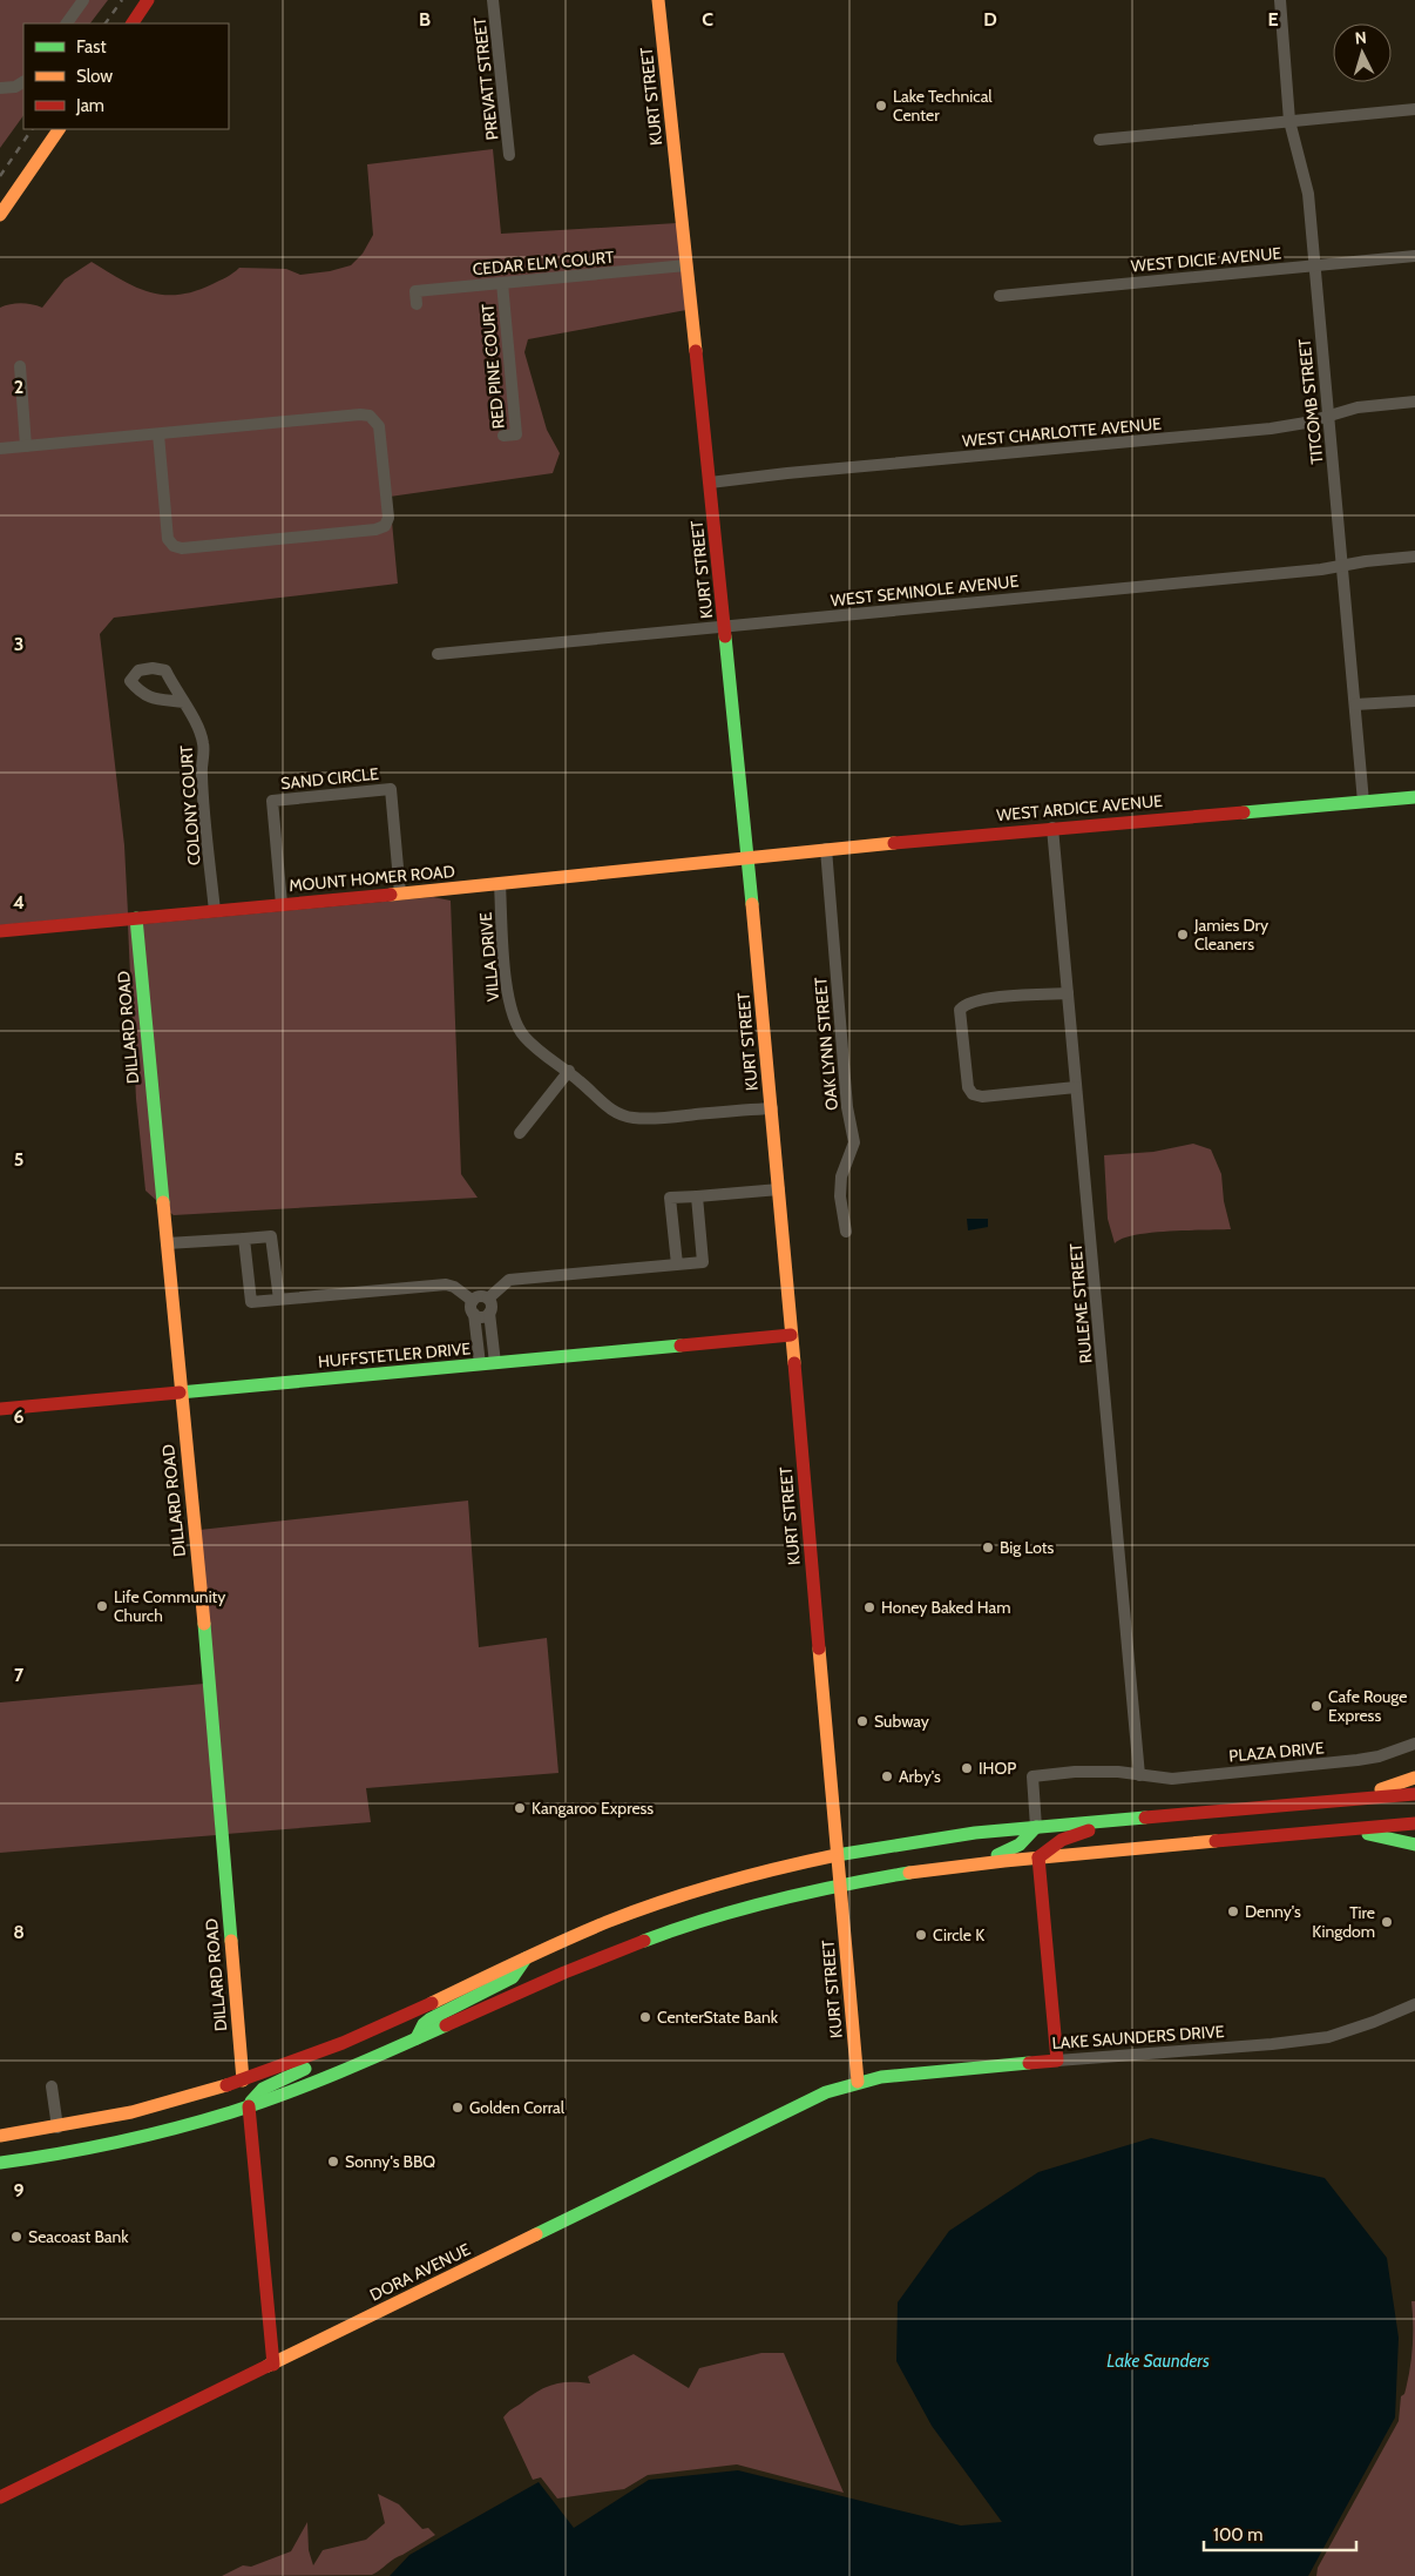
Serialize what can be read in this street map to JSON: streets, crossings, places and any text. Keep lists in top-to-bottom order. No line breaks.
{"streets":{"street":["PREVATT STREET","KURT STREET","WEST DICIE AVENUE","CEDAR ELM COURT","RED PINE COURT","TITCOMB STREET","WEST CHARLOTTE AVENUE","WEST SEMINOLE AVENUE","SAND CIRCLE","COLONY COURT","WEST ARDICE AVENUE","MOUNT HOMER ROAD","VILLA DRIVE","DILLARD ROAD","OAK LYNN STREET","RULEME STREET","HUFFSTETLER DRIVE","PLAZA DRIVE","LAKE SAUNDERS DRIVE","DORA AVENUE"]},"crossings":[["KURT STREET","CEDAR ELM COURT"],["KURT STREET","WEST CHARLOTTE AVENUE"],["KURT STREET","WEST SEMINOLE AVENUE"],["KURT STREET","WEST ARDICE AVENUE"],["KURT STREET","MOUNT HOMER ROAD"],["KURT STREET","VILLA DRIVE"],["KURT STREET","HUFFSTETLER DRIVE"],["KURT STREET","LAKE SAUNDERS DRIVE"],["KURT STREET","DORA AVENUE"],["WEST DICIE AVENUE","TITCOMB STREET"],["CEDAR ELM COURT","RED PINE COURT"],["TITCOMB STREET","WEST CHARLOTTE AVENUE"],["TITCOMB STREET","WEST SEMINOLE AVENUE"],["TITCOMB STREET","WEST ARDICE AVENUE"],["SAND CIRCLE","MOUNT HOMER ROAD"],["COLONY COURT","MOUNT HOMER ROAD"],["WEST ARDICE AVENUE","MOUNT HOMER ROAD"],["WEST ARDICE AVENUE","OAK LYNN STREET"],["WEST ARDICE AVENUE","RULEME STREET"],["MOUNT HOMER ROAD","VILLA DRIVE"],["MOUNT HOMER ROAD","DILLARD ROAD"],["DILLARD ROAD","HUFFSTETLER DRIVE"],["RULEME STREET","PLAZA DRIVE"],["LAKE SAUNDERS DRIVE","DORA AVENUE"]],"water":["Lake Saunders"],"places":["Lake Technical Center","Jamies Dry Cleaners","Big Lots","Life Community Church","Honey Baked Ham","Cafe Rouge Express","Subway","IHOP","Arby's","Kangaroo Express","Denny's","Tire Kingdom","Circle K","CenterState Bank","Golden Corral","Sonny's BBQ","Seacoast Bank"],"legend":["Fast","Slow","Jam"],"scale_bar":"100 m","north":"top","grid":{"columns":["B","C","D","E"],"rows":["2","3","4","5","6","7","8","9"]}}
